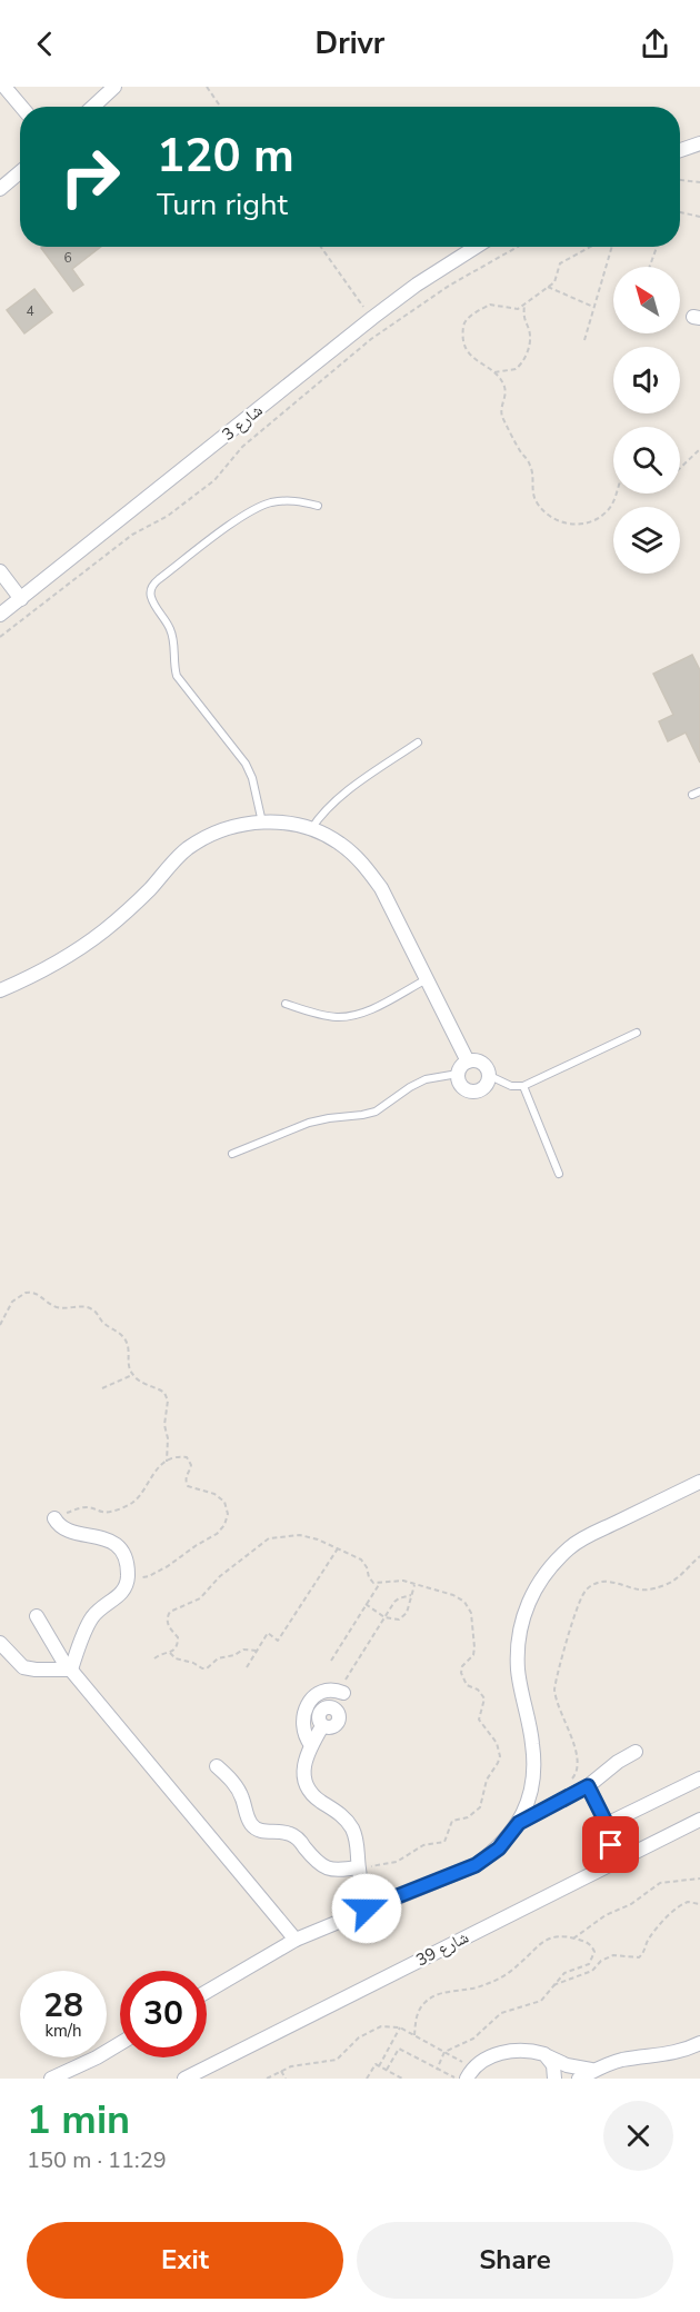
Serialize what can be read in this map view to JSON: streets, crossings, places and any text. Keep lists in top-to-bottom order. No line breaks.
{"streets":{"street":["شارع 3","شارع 39"]},"house_numbers":["6","4"],"north":"top left","page":{"header":"Drivr","turn":["120 m","Turn right"],"speed":"28 km/h","limit":"30","heading":["1 min","150 m · 11:29"],"buttons":["Exit","Share"]}}
